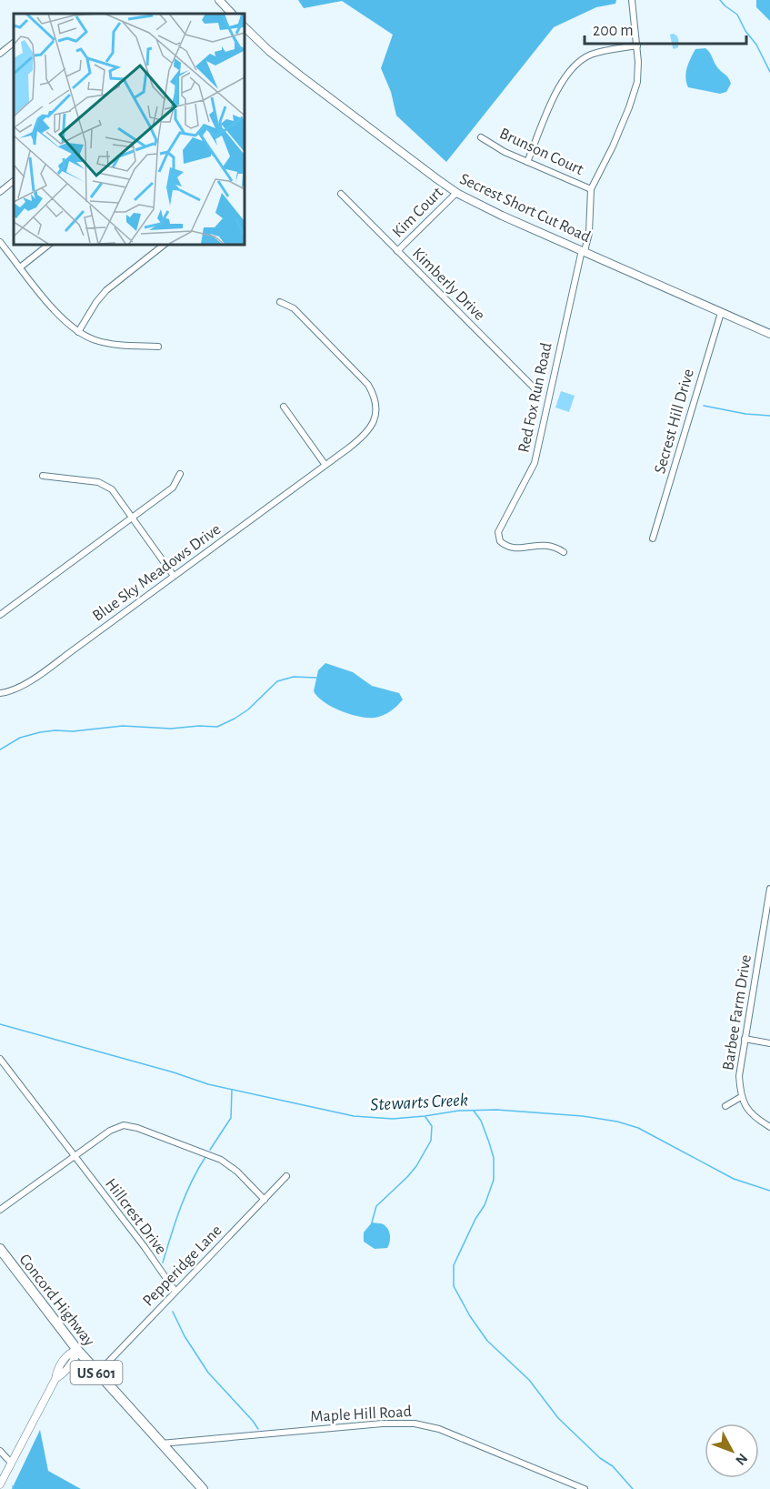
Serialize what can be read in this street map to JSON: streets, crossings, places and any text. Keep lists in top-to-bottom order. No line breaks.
{"streets":{"highway":["Concord Highway","US 601"],"main road":["Secrest Short Cut Road"],"street":["Brunson Court","Kim Court","Kimberly Drive","Red Fox Run Road","Secrest Hill Drive","Blue Sky Meadows Drive","Barbee Farm Drive","Hillcrest Drive","Pepperidge Lane","Maple Hill Road"]},"crossings":[["Brunson Court","Red Fox Run Road"],["Secrest Short Cut Road","Kim Court"],["Secrest Short Cut Road","Red Fox Run Road"],["Secrest Short Cut Road","Secrest Hill Drive"],["Kim Court","Kimberly Drive"],["Hillcrest Drive","Pepperidge Lane"],["Pepperidge Lane","Concord Highway"],["Concord Highway","Maple Hill Road"]],"water":["Stewarts Creek"],"scale_bar":"200 m","north":"bottom right"}
